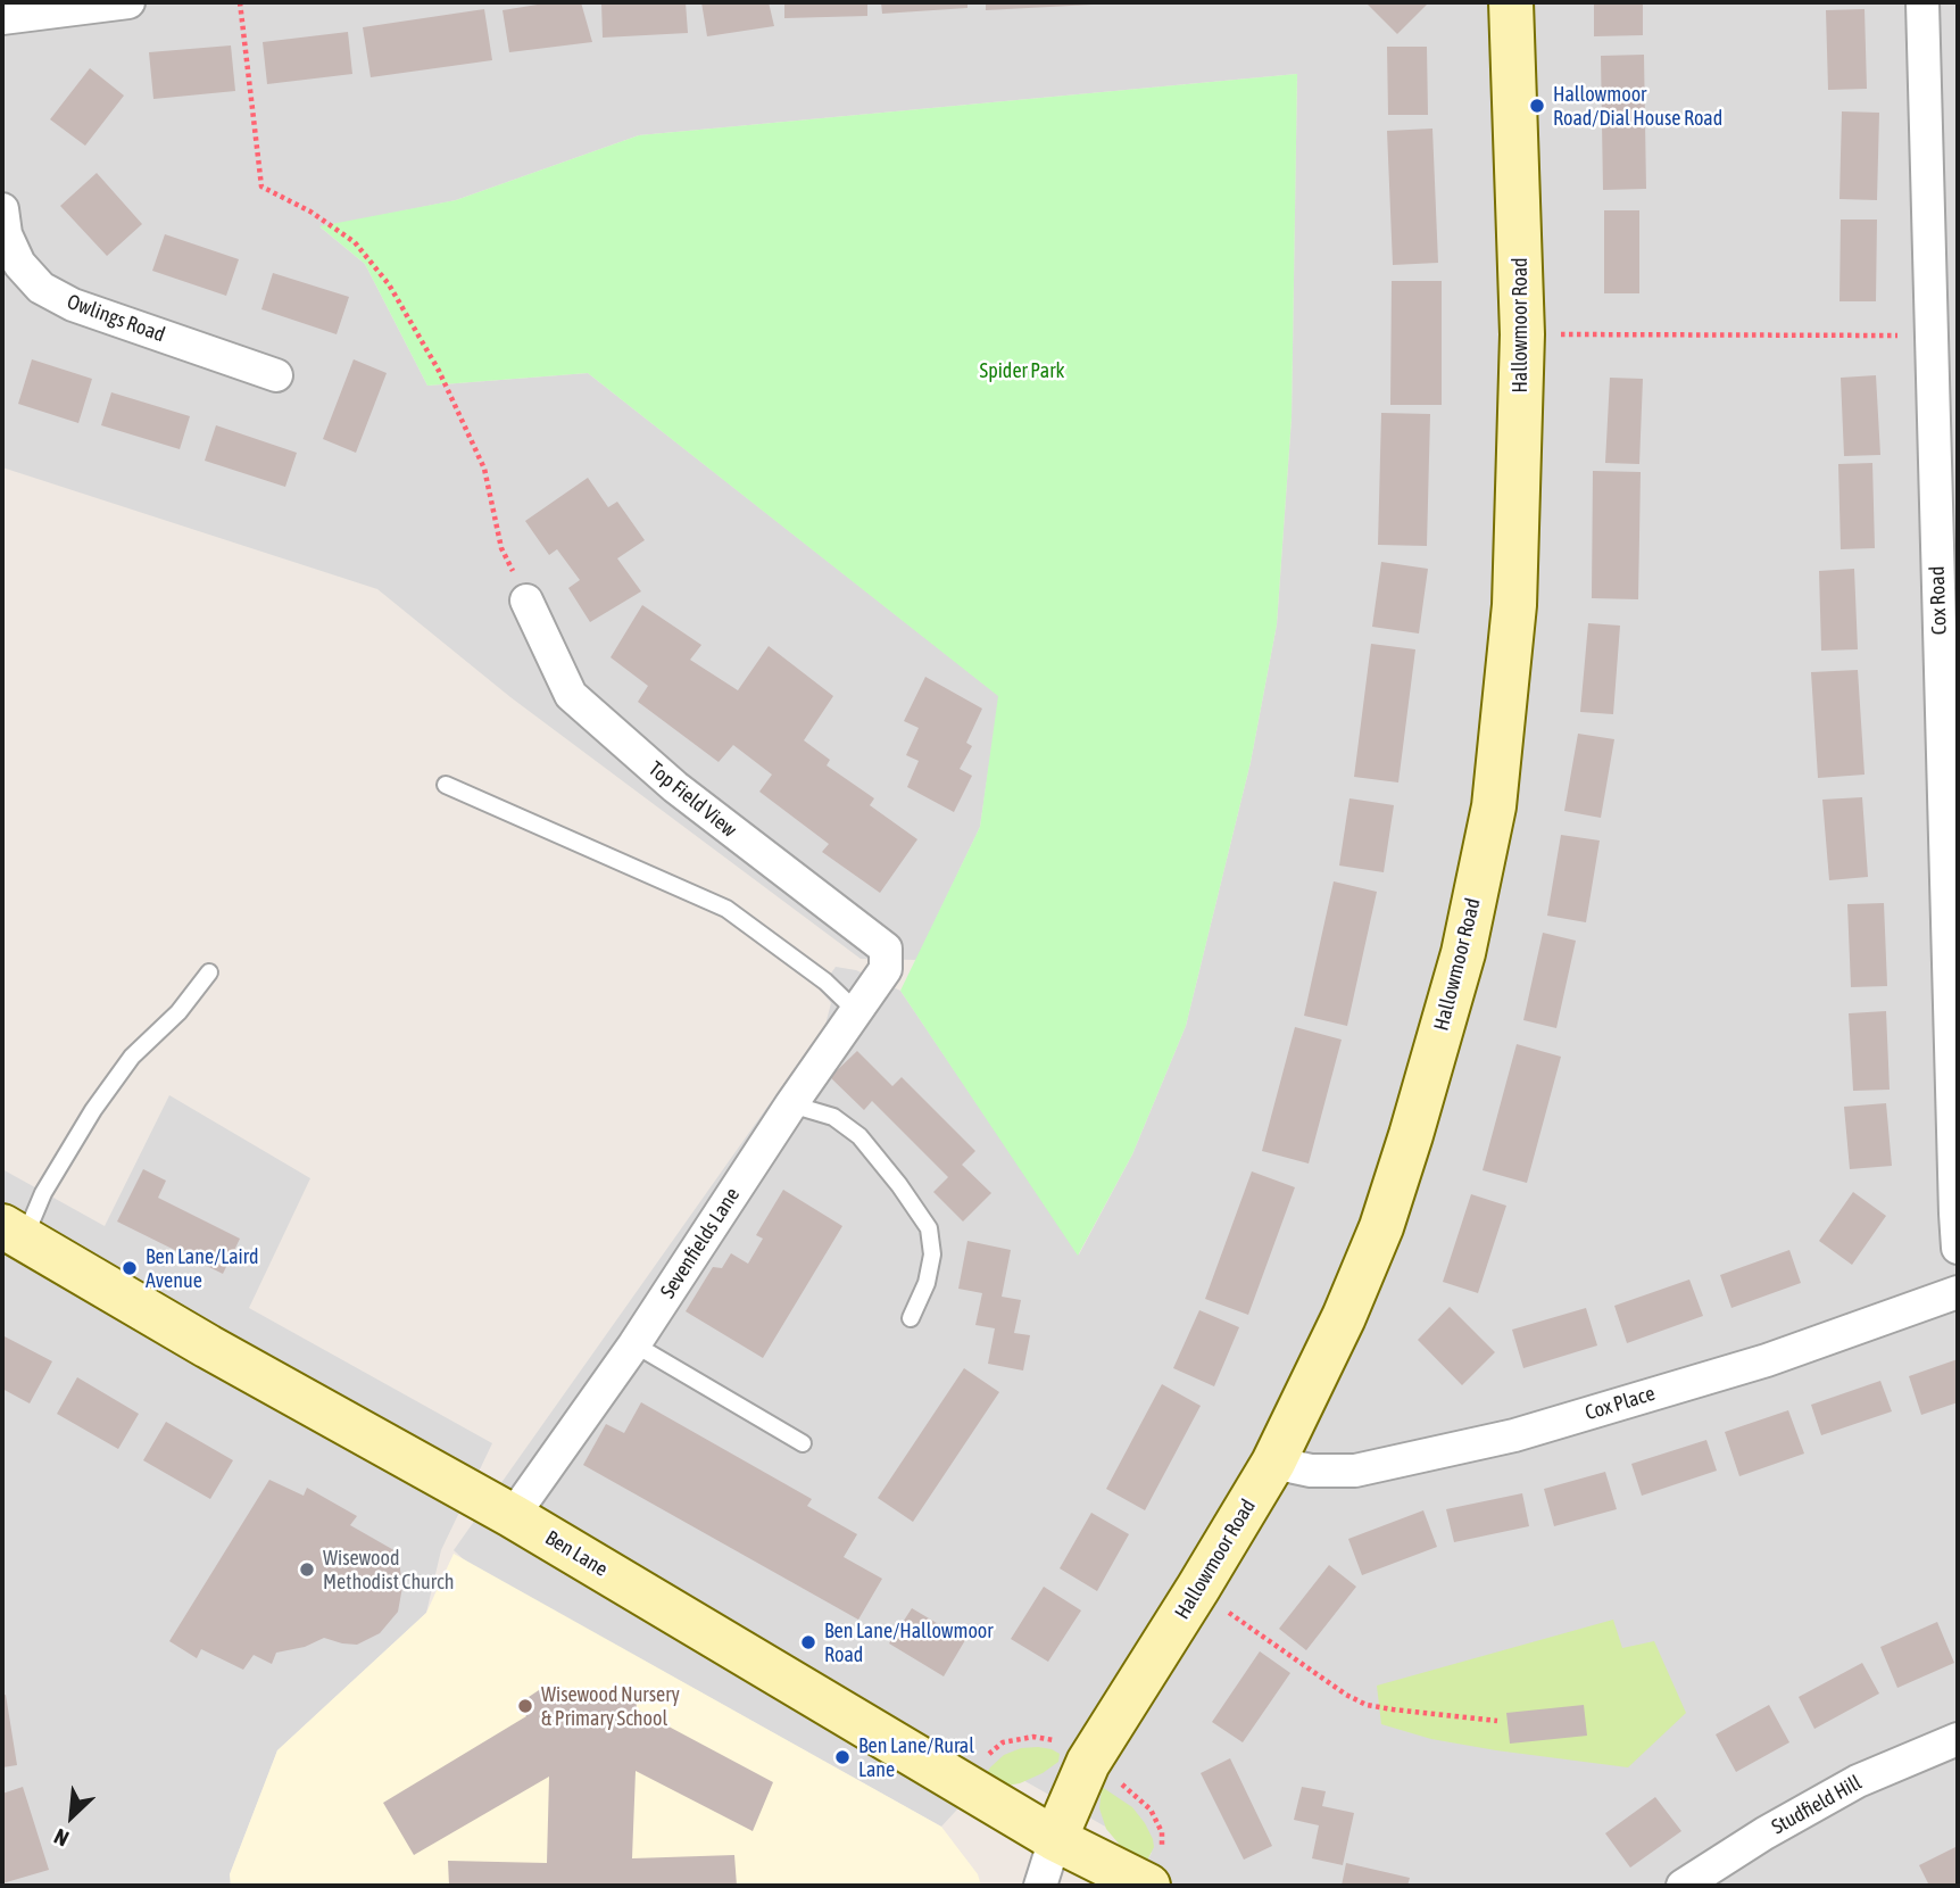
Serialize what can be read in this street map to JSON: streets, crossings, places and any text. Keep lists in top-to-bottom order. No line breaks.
{"streets":{"street":["Owlings Road","Hallowmoor Road","Cox Road","Top Field View","Sevenfields Lane","Cox Place","Ben Lane","Studfield Hill"]},"crossings":[["Hallowmoor Road","Cox Place"],["Hallowmoor Road","Ben Lane"],["Top Field View","Sevenfields Lane"],["Sevenfields Lane","Ben Lane"]],"parks":["Spider Park"],"places":["Hallowmoor Road/Dial House Road","Ben Lane/Laird Avenue","Wisewood Methodist Church","Ben Lane/Hallowmoor Road","Wisewood Nursery & Primary School","Ben Lane/Rural Lane"],"north":"bottom left"}
